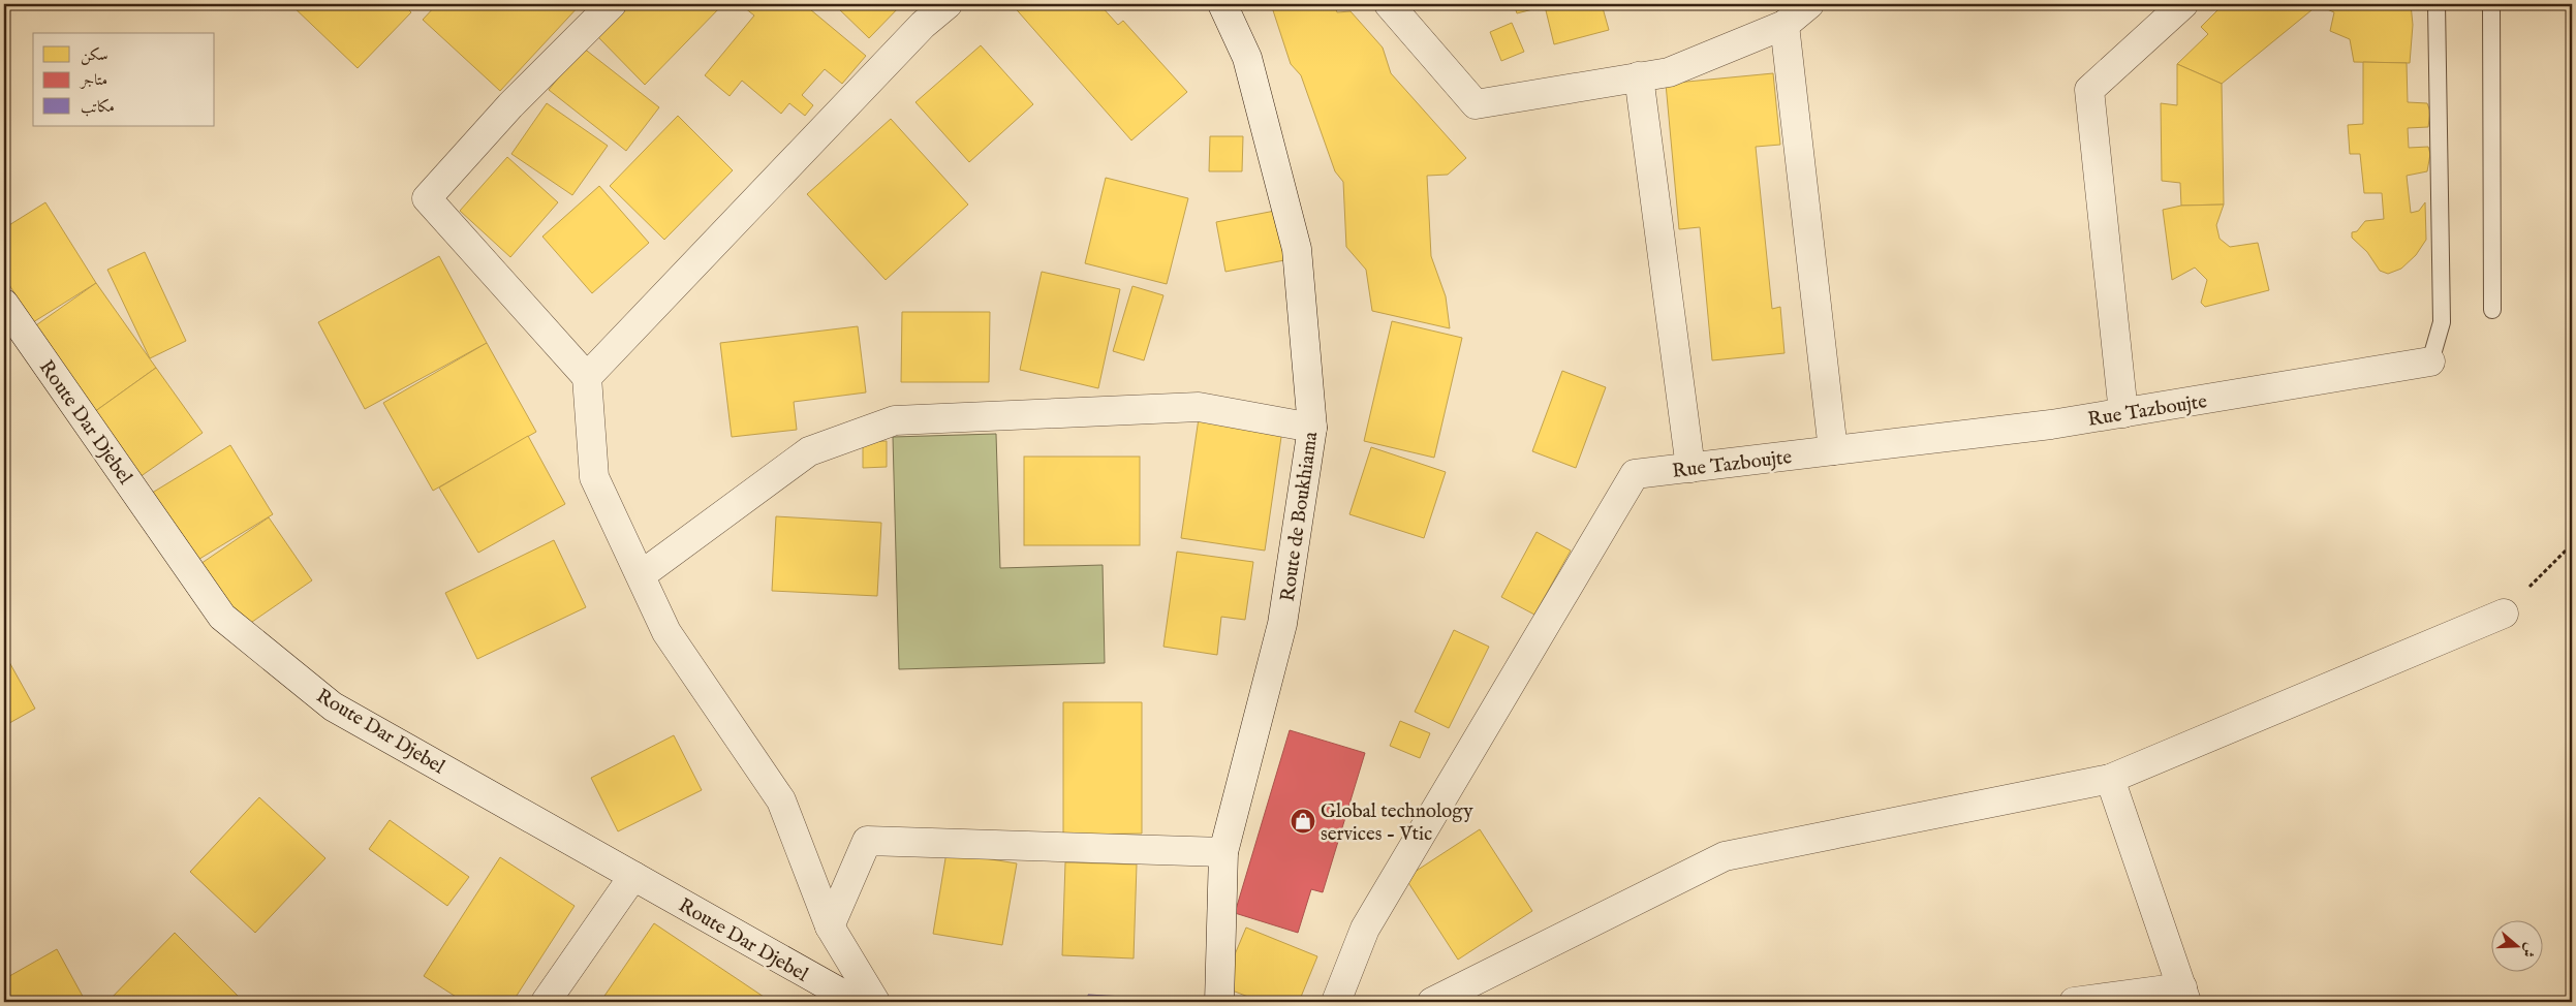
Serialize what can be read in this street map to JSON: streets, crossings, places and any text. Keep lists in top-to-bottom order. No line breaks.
{"streets":{"street":["Rue Tazboujte","Route Dar Djebel","Route de Boukhiama"]},"places":{"shop":["Global technology services - Vtic"]},"legend":["سكن","متاجر","مكاتب"],"north":"right"}
